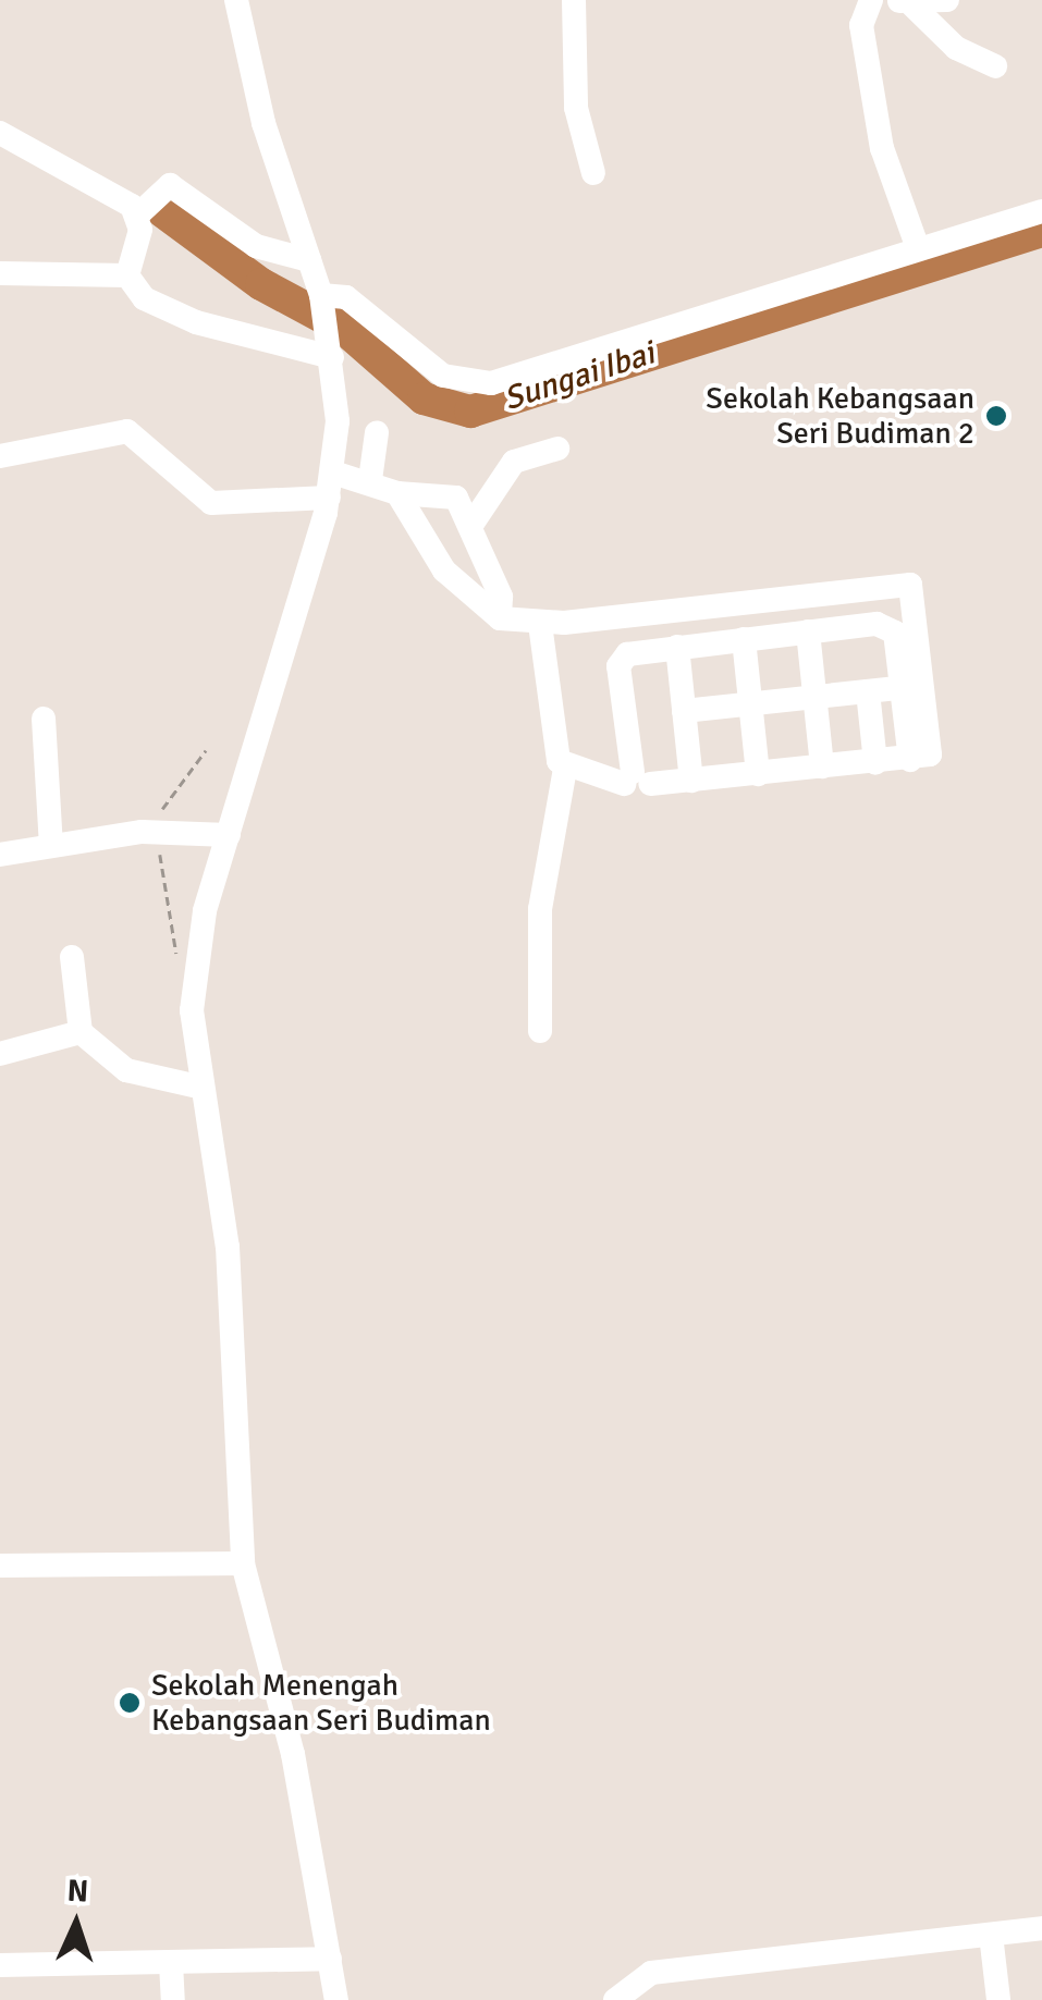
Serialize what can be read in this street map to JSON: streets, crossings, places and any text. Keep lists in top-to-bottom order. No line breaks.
{"water":["Sungai Ibai"],"places":["Sekolah Kebangsaan Seri Budiman 2","Sekolah Menengah Kebangsaan Seri Budiman"],"north":"top"}
